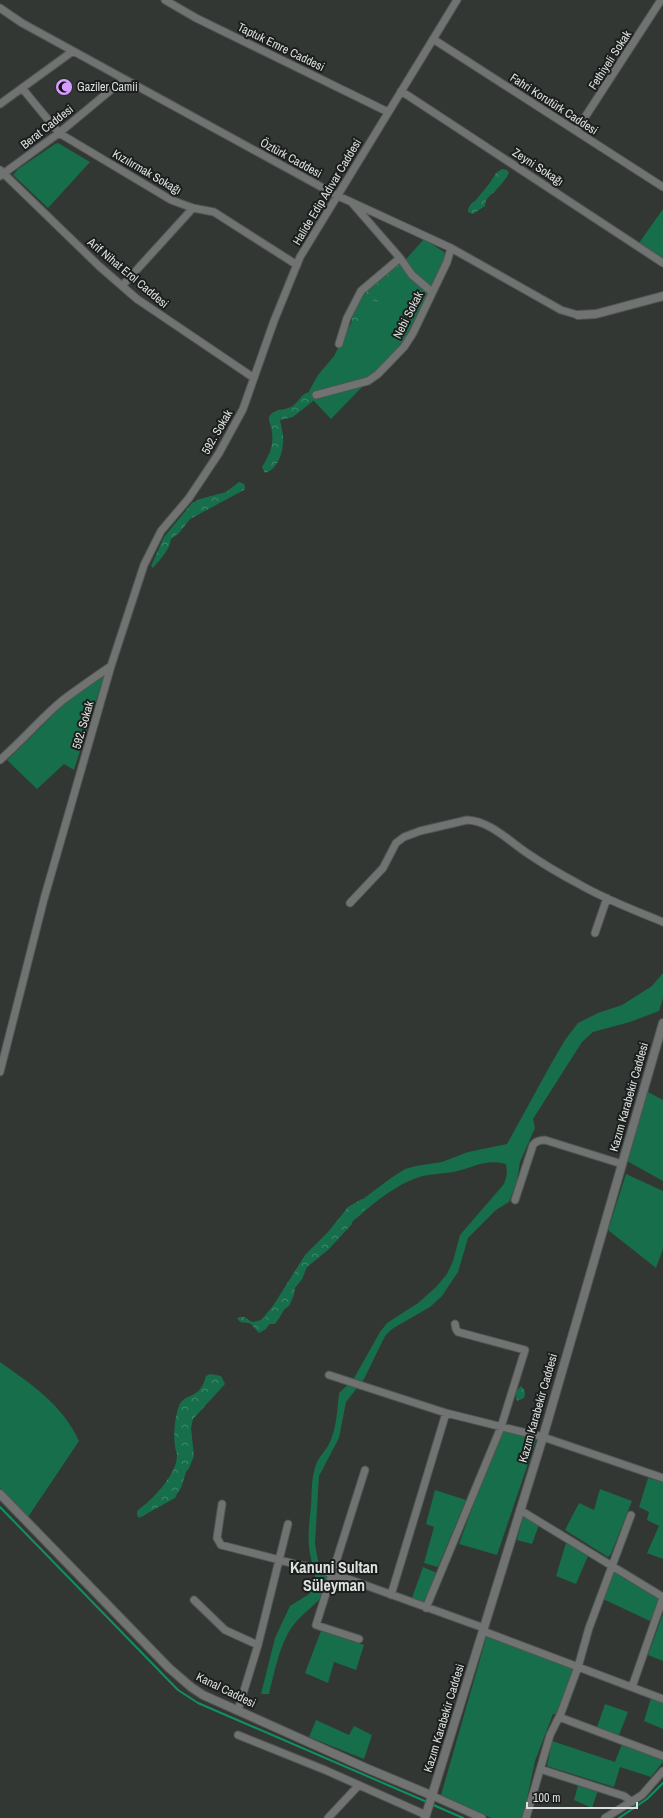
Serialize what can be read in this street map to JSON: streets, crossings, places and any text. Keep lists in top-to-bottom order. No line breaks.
{"streets":{"street":["Taptuk Emre Caddesi","Fethiyeli Sokak","Fahri Korutürk Caddesi","Berat Caddesi","Öztürk Caddesi","Zeyni Sokağı","Kızılırmak Sokağı","Halide Edip Adıvar Caddesi","Arif Nihat Erol Caddesi","Nebi Sokak","592. Sokak","Kazım Karabekir Caddesi","Kanal Caddesi"]},"crossings":[["Taptuk Emre Caddesi","Halide Edip Adıvar Caddesi"],["Fethiyeli Sokak","Fahri Korutürk Caddesi"],["Fahri Korutürk Caddesi","Halide Edip Adıvar Caddesi"],["Berat Caddesi","Öztürk Caddesi"],["Berat Caddesi","Kızılırmak Sokağı"],["Berat Caddesi","Arif Nihat Erol Caddesi"],["Öztürk Caddesi","Halide Edip Adıvar Caddesi"],["Öztürk Caddesi","Nebi Sokak"],["Zeyni Sokağı","Halide Edip Adıvar Caddesi"],["Kızılırmak Sokağı","Halide Edip Adıvar Caddesi"],["Halide Edip Adıvar Caddesi","Arif Nihat Erol Caddesi"],["Halide Edip Adıvar Caddesi","592. Sokak"],["Kazım Karabekir Caddesi","Kanal Caddesi"]],"districts":["Kanuni Sultan Süleyman"],"places":{"mosque":["Gaziler Camii"]},"scale_bar":"100 m"}
